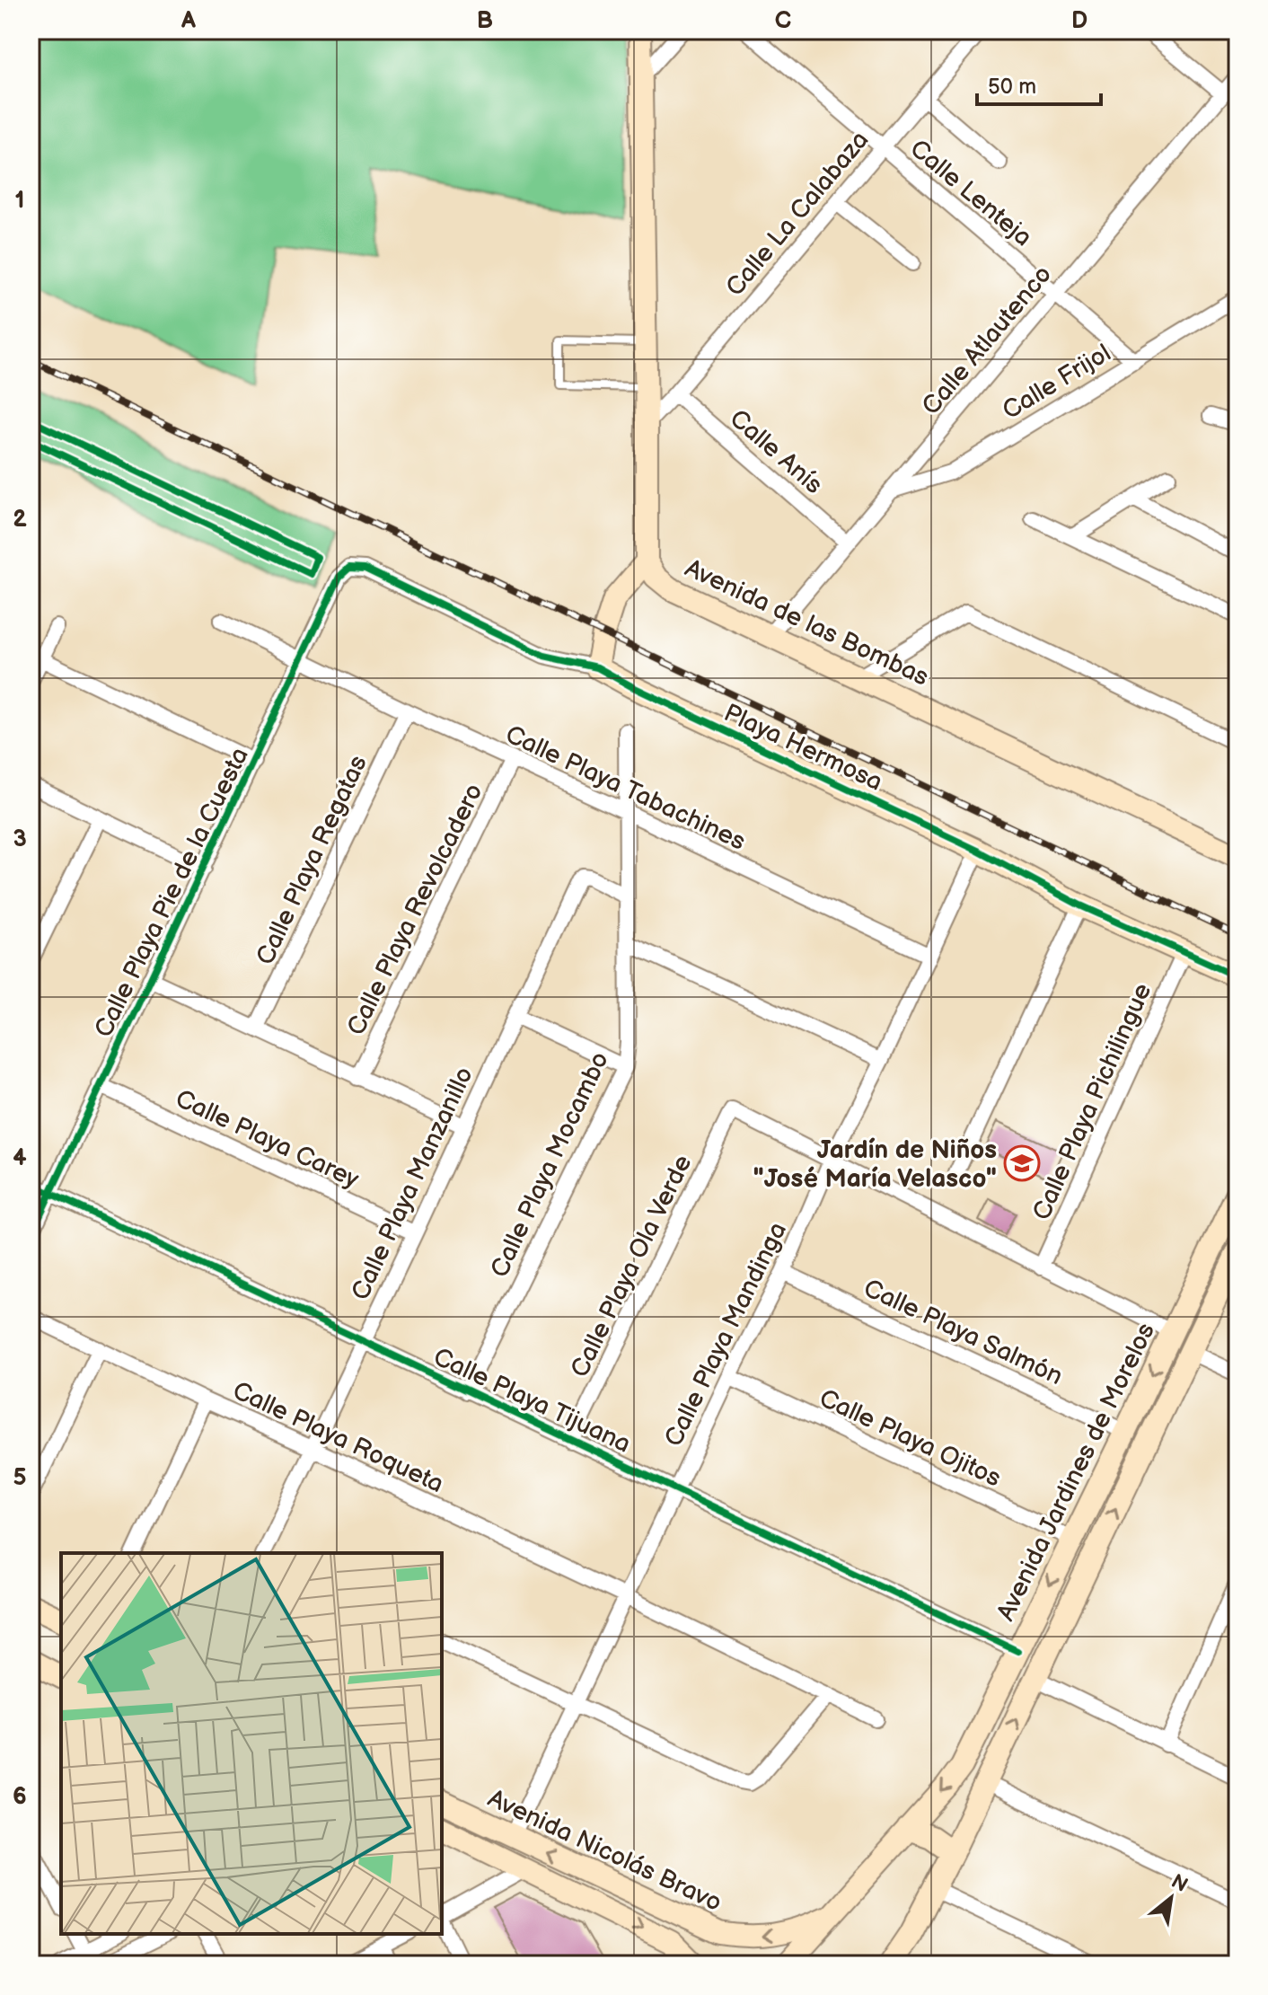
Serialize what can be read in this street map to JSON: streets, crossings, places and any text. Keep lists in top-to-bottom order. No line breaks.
{"streets":{"main road":["Avenida de las Bombas","Playa Hermosa","Avenida Jardines de Morelos","Avenida Nicolás Bravo"],"street":["Calle Lenteja","Calle La Calabaza","Calle Atlautenco","Calle Frijol","Calle Anís","Calle Playa Tabachines","Calle Playa Regatas","Calle Playa Pie de la Cuesta","Calle Playa Revolcadero","Calle Playa Pichilingue","Calle Playa Carey","Calle Playa Mocambo","Calle Playa Manzanillo","Calle Playa Ola Verde","Calle Playa Salmón","Calle Playa Mandinga","Calle Playa Tijuana","Calle Playa Roqueta","Calle Playa Ojitos"]},"crossings":[["Calle Lenteja","Calle La Calabaza"],["Calle Lenteja","Calle Atlautenco"],["Calle Lenteja","Calle Frijol"],["Calle La Calabaza","Calle Anís"],["Calle Atlautenco","Calle Frijol"],["Calle Atlautenco","Calle Anís"],["Calle Atlautenco","Avenida de las Bombas"],["Playa Hermosa","Calle Playa Pie de la Cuesta"],["Playa Hermosa","Calle Playa Pichilingue"],["Playa Hermosa","Calle Playa Mandinga"],["Calle Playa Tabachines","Calle Playa Regatas"],["Calle Playa Tabachines","Calle Playa Pie de la Cuesta"],["Calle Playa Tabachines","Calle Playa Revolcadero"],["Calle Playa Tabachines","Calle Playa Mocambo"],["Calle Playa Tabachines","Calle Playa Mandinga"],["Calle Playa Pie de la Cuesta","Calle Playa Carey"],["Calle Playa Pie de la Cuesta","Calle Playa Tijuana"],["Calle Playa Carey","Calle Playa Manzanillo"],["Calle Playa Mocambo","Calle Playa Manzanillo"],["Calle Playa Mocambo","Calle Playa Tijuana"],["Calle Playa Manzanillo","Calle Playa Tijuana"],["Calle Playa Manzanillo","Calle Playa Roqueta"],["Calle Playa Ola Verde","Calle Playa Mandinga"],["Calle Playa Ola Verde","Calle Playa Tijuana"],["Calle Playa Salmón","Calle Playa Mandinga"],["Calle Playa Salmón","Avenida Jardines de Morelos"],["Calle Playa Mandinga","Calle Playa Tijuana"],["Calle Playa Mandinga","Calle Playa Roqueta"],["Calle Playa Mandinga","Calle Playa Ojitos"],["Calle Playa Mandinga","Avenida Nicolás Bravo"],["Calle Playa Tijuana","Avenida Jardines de Morelos"],["Calle Playa Ojitos","Avenida Jardines de Morelos"],["Avenida Jardines de Morelos","Avenida Nicolás Bravo"]],"places":{"school or university":["Jardín de Niños \"José María Velasco\""]},"scale_bar":"50 m","north":"top right","grid":{"columns":["A","B","C","D"],"rows":["1","2","3","4","5","6"]}}
